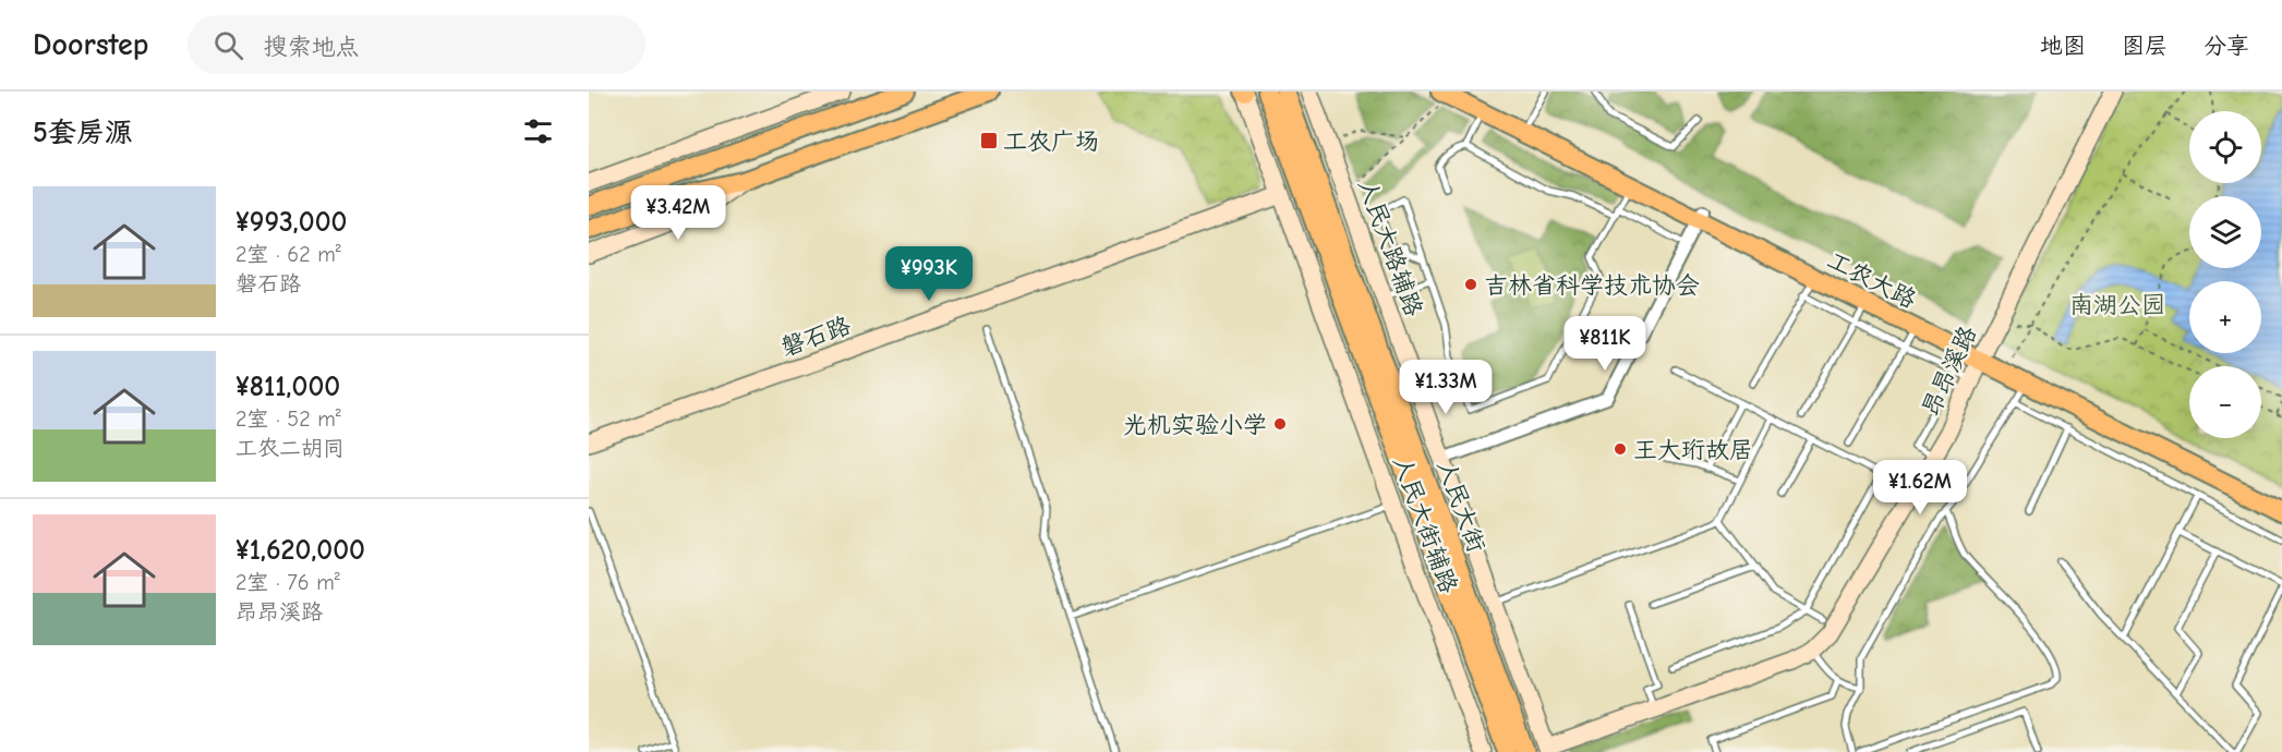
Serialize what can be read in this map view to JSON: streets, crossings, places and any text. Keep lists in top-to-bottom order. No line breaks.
{"streets":{"main road":["工农大路","人民大街"],"street":["人民大路辅路","磐石路","昂昂溪路","人民大街辅路"]},"crossings":[["人民大路辅路","昂昂溪路"],["工农大路","昂昂溪路"],["磐石路","人民大街辅路"]],"parks":["南湖公园"],"places":{"transit":["工农广场"],"other":["吉林省科学技术协会","光机实验小学","王大珩故居"]},"page":{"header":"Doorstep","search":"搜索地点","nav":["地图","图层","分享"],"heading":"5套房源","map_buttons":["+","−"],"list":[{"name":"¥993,000","note":"2室 · 62 m² · 磐石路"},{"name":"¥811,000","note":"2室 · 52 m² · 工农二胡同"},{"name":"¥1,620,000","note":"2室 · 76 m² · 昂昂溪路"}],"price":["¥3.42M","¥993K","¥811K","¥1.33M","¥1.62M"]}}
